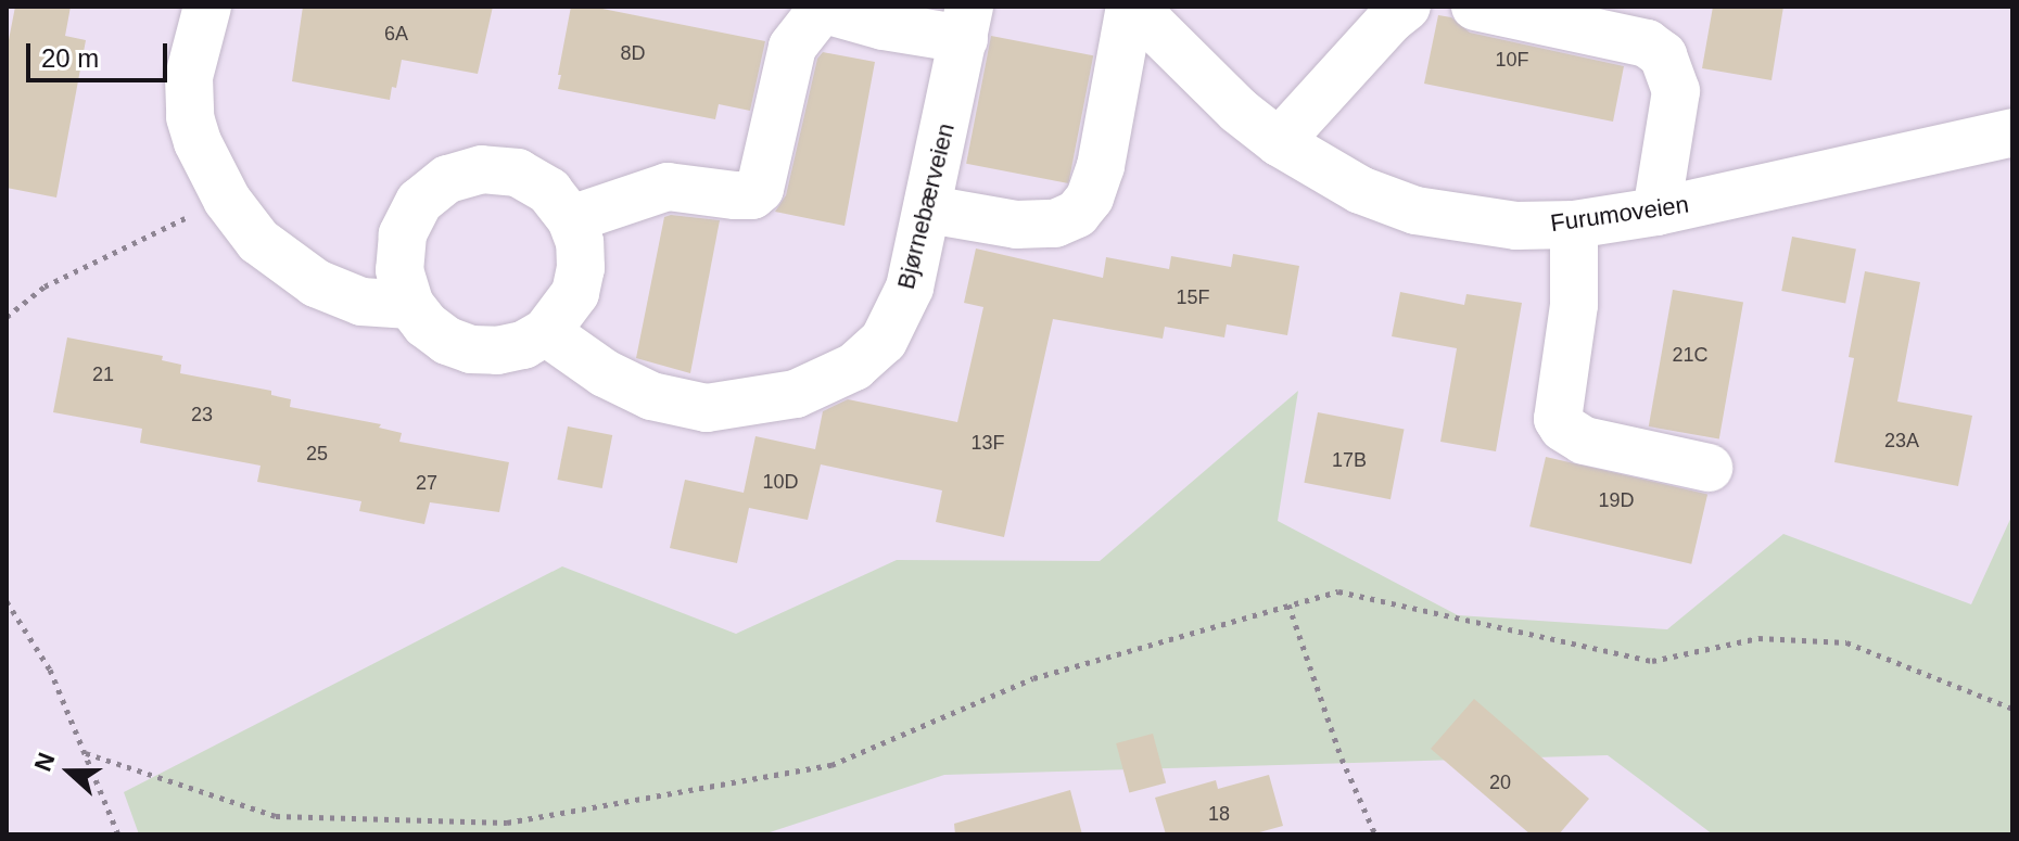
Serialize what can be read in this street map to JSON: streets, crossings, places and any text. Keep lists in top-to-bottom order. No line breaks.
{"streets":{"street":["Bjørnebærveien","Furumoveien"]},"house_numbers":["6A","8D","10F","15F","21C","21","23","23A","13F","25","17B","10D","27","19D","20","18"],"scale_bar":"20 m","north":"left"}
